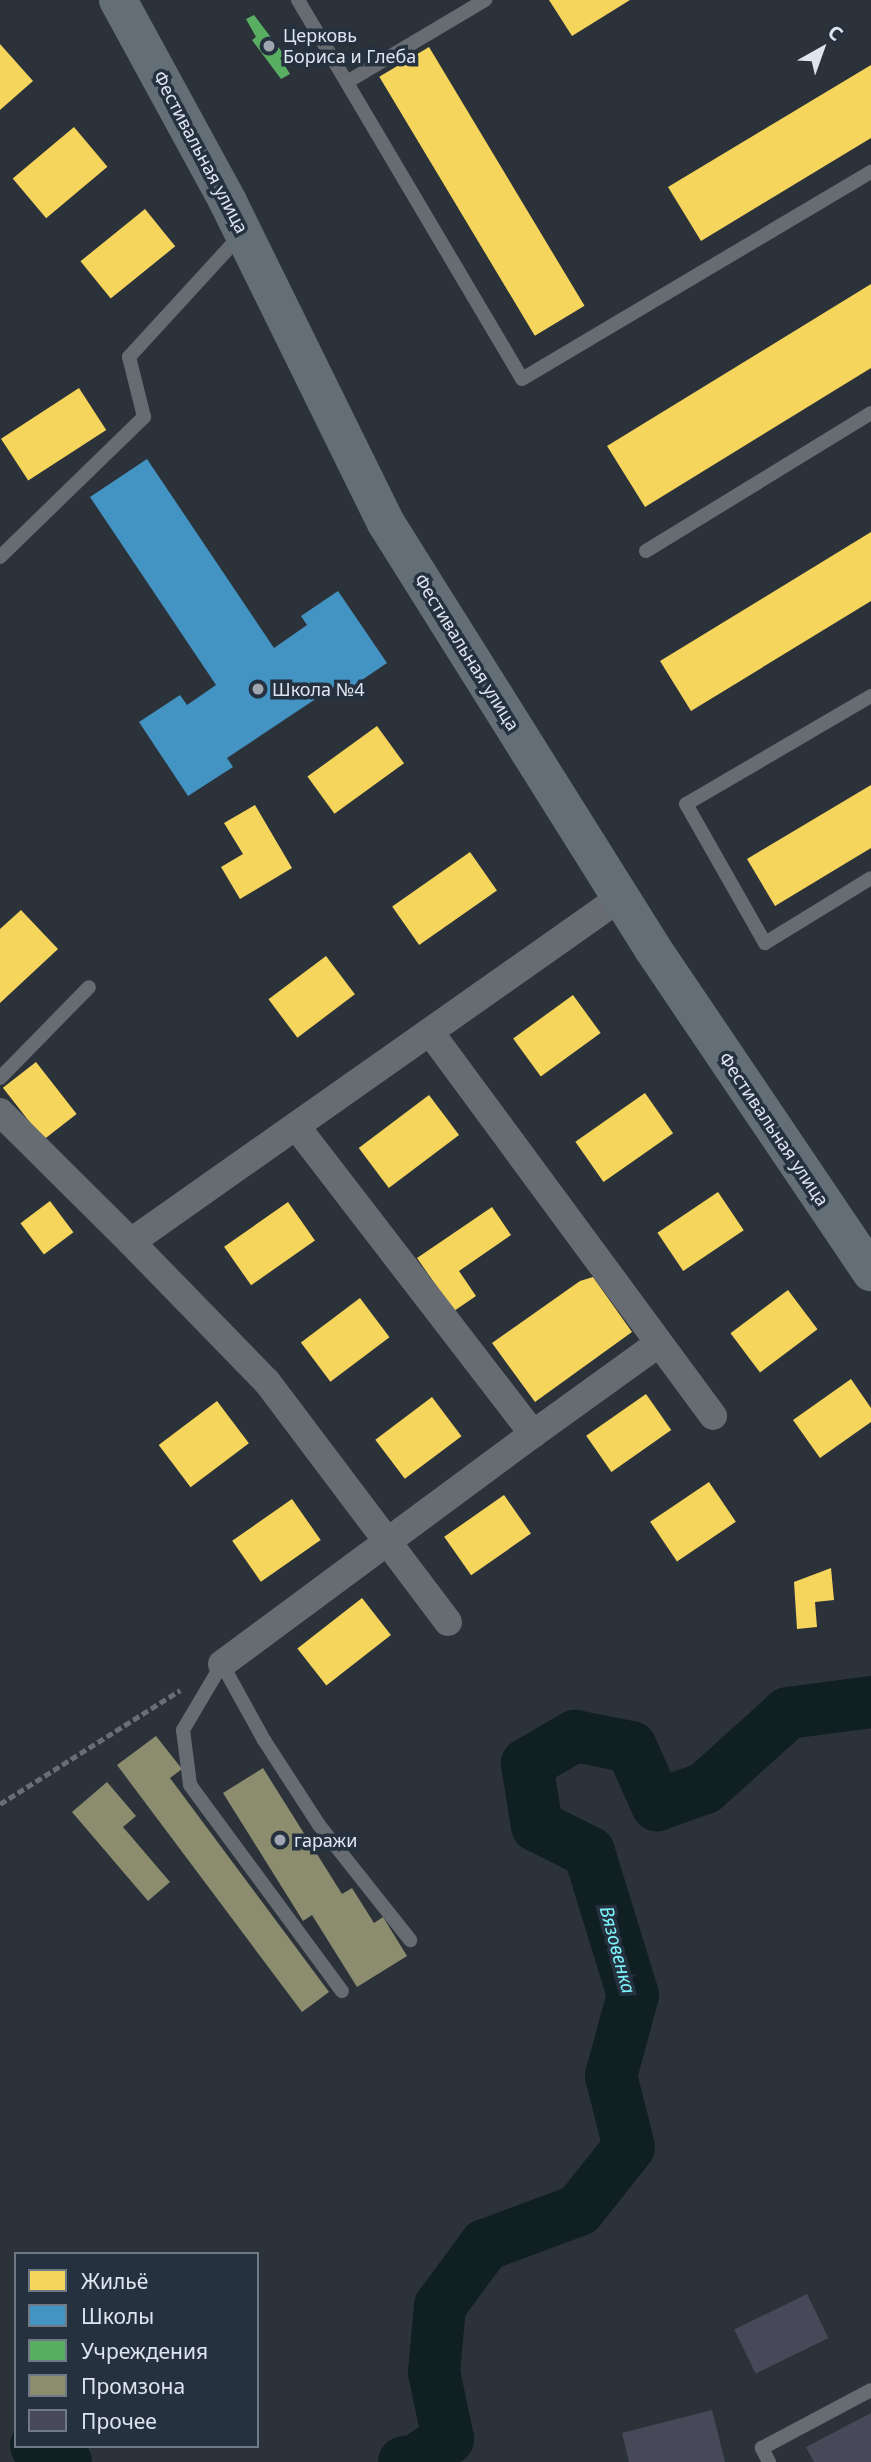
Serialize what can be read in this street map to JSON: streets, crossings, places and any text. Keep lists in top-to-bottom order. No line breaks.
{"streets":{"main road":["Фестивальная улица"]},"water":["Вязовенка"],"places":["Церковь Бориса и Глеба","Школа №4","гаражи"],"legend":["Жильё","Школы","Учреждения","Промзона","Прочее"],"north":"top right"}
